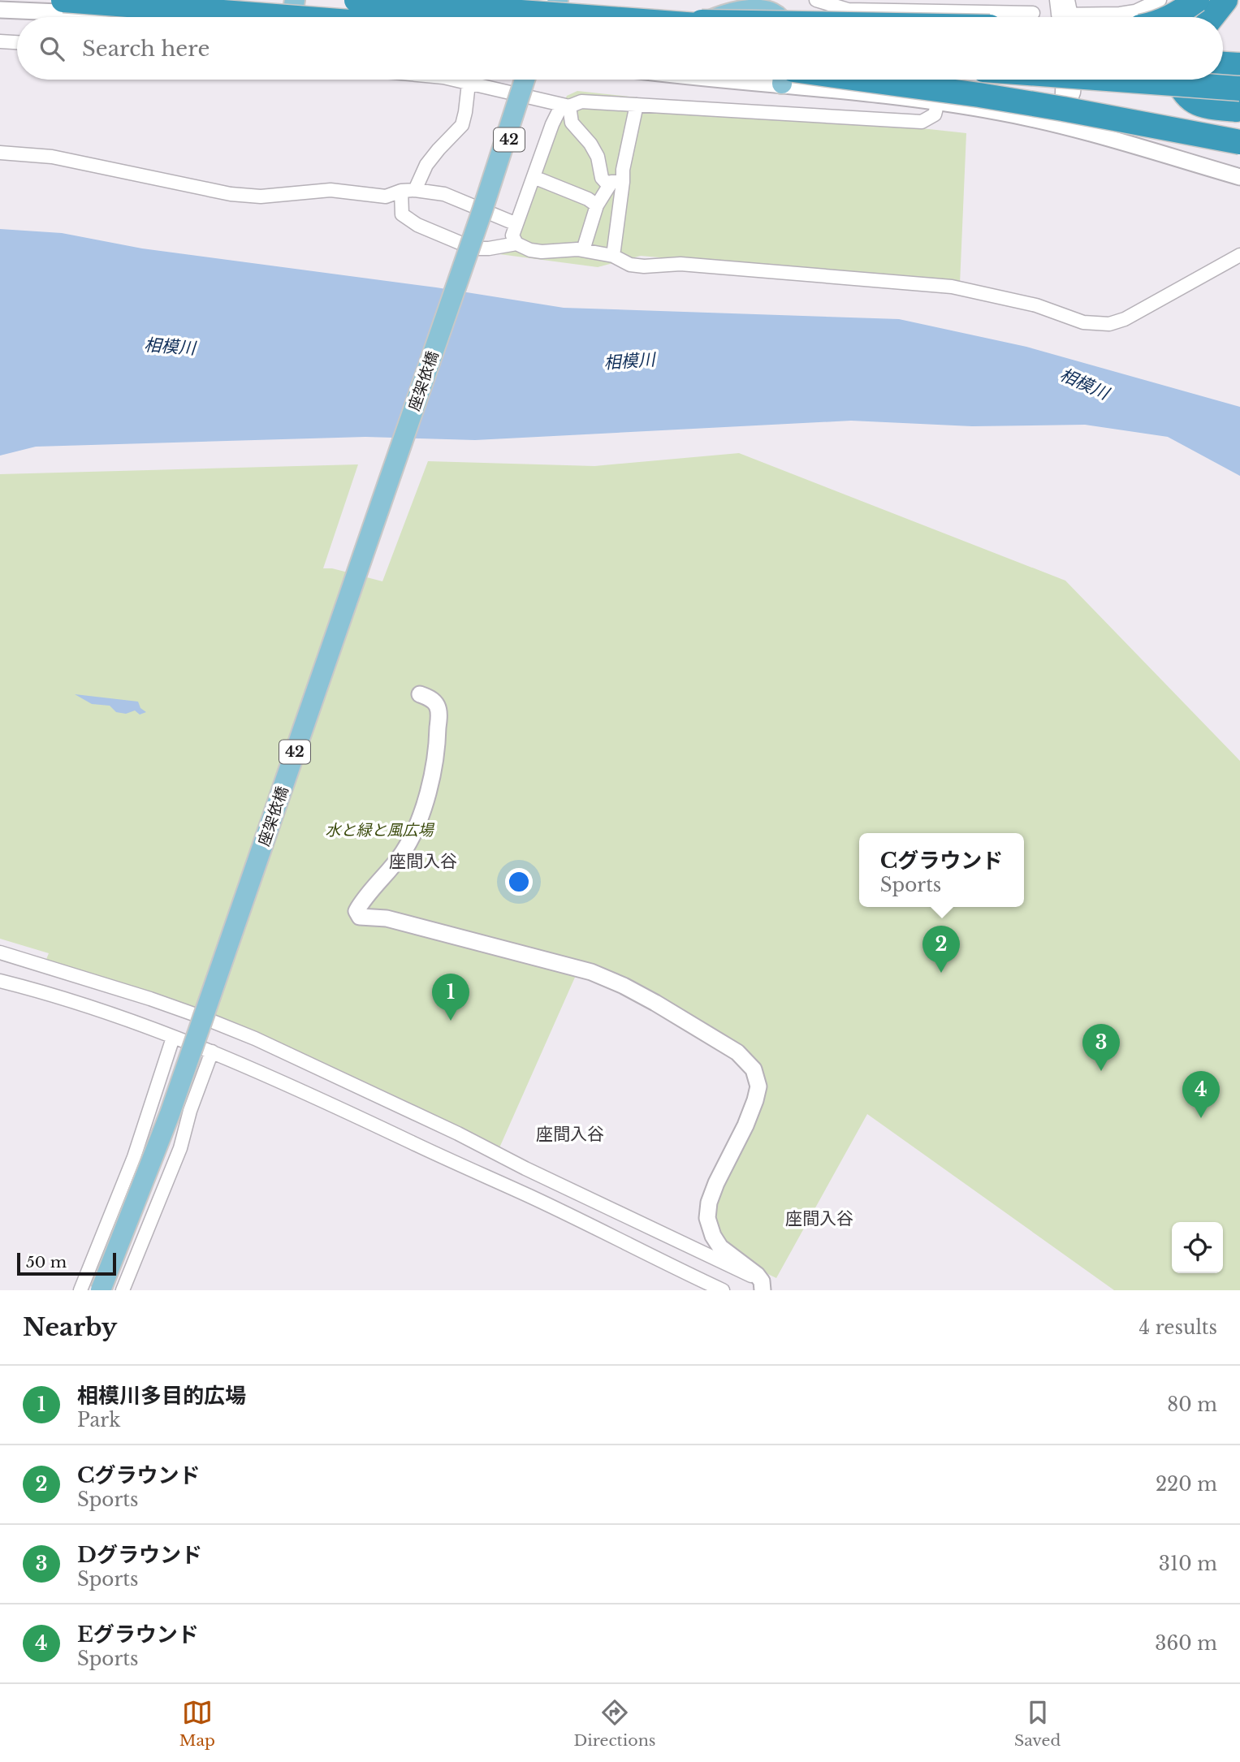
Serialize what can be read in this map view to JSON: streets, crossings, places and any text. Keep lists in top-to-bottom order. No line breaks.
{"streets":{"main road":["42","座架依橋"]},"districts":["座間入谷","座間入谷","座間入谷"],"water":["相模川"],"parks":["水と緑と風広場"],"scale_bar":"50 m","page":{"search":"Search here","popup":["Cグラウンド","Sports"],"pins":["2","1","3","4"],"scale":"50 m","heading":["Nearby","4 results"],"list":[{"mark":"1","name":"相模川多目的広場","note":"Park","value":"80 m"},{"mark":"2","name":"Cグラウンド","note":"Sports","value":"220 m"},{"mark":"3","name":"Dグラウンド","note":"Sports","value":"310 m"},{"mark":"4","name":"Eグラウンド","note":"Sports","value":"360 m"}],"nav":["Map","Directions","Saved"]}}
